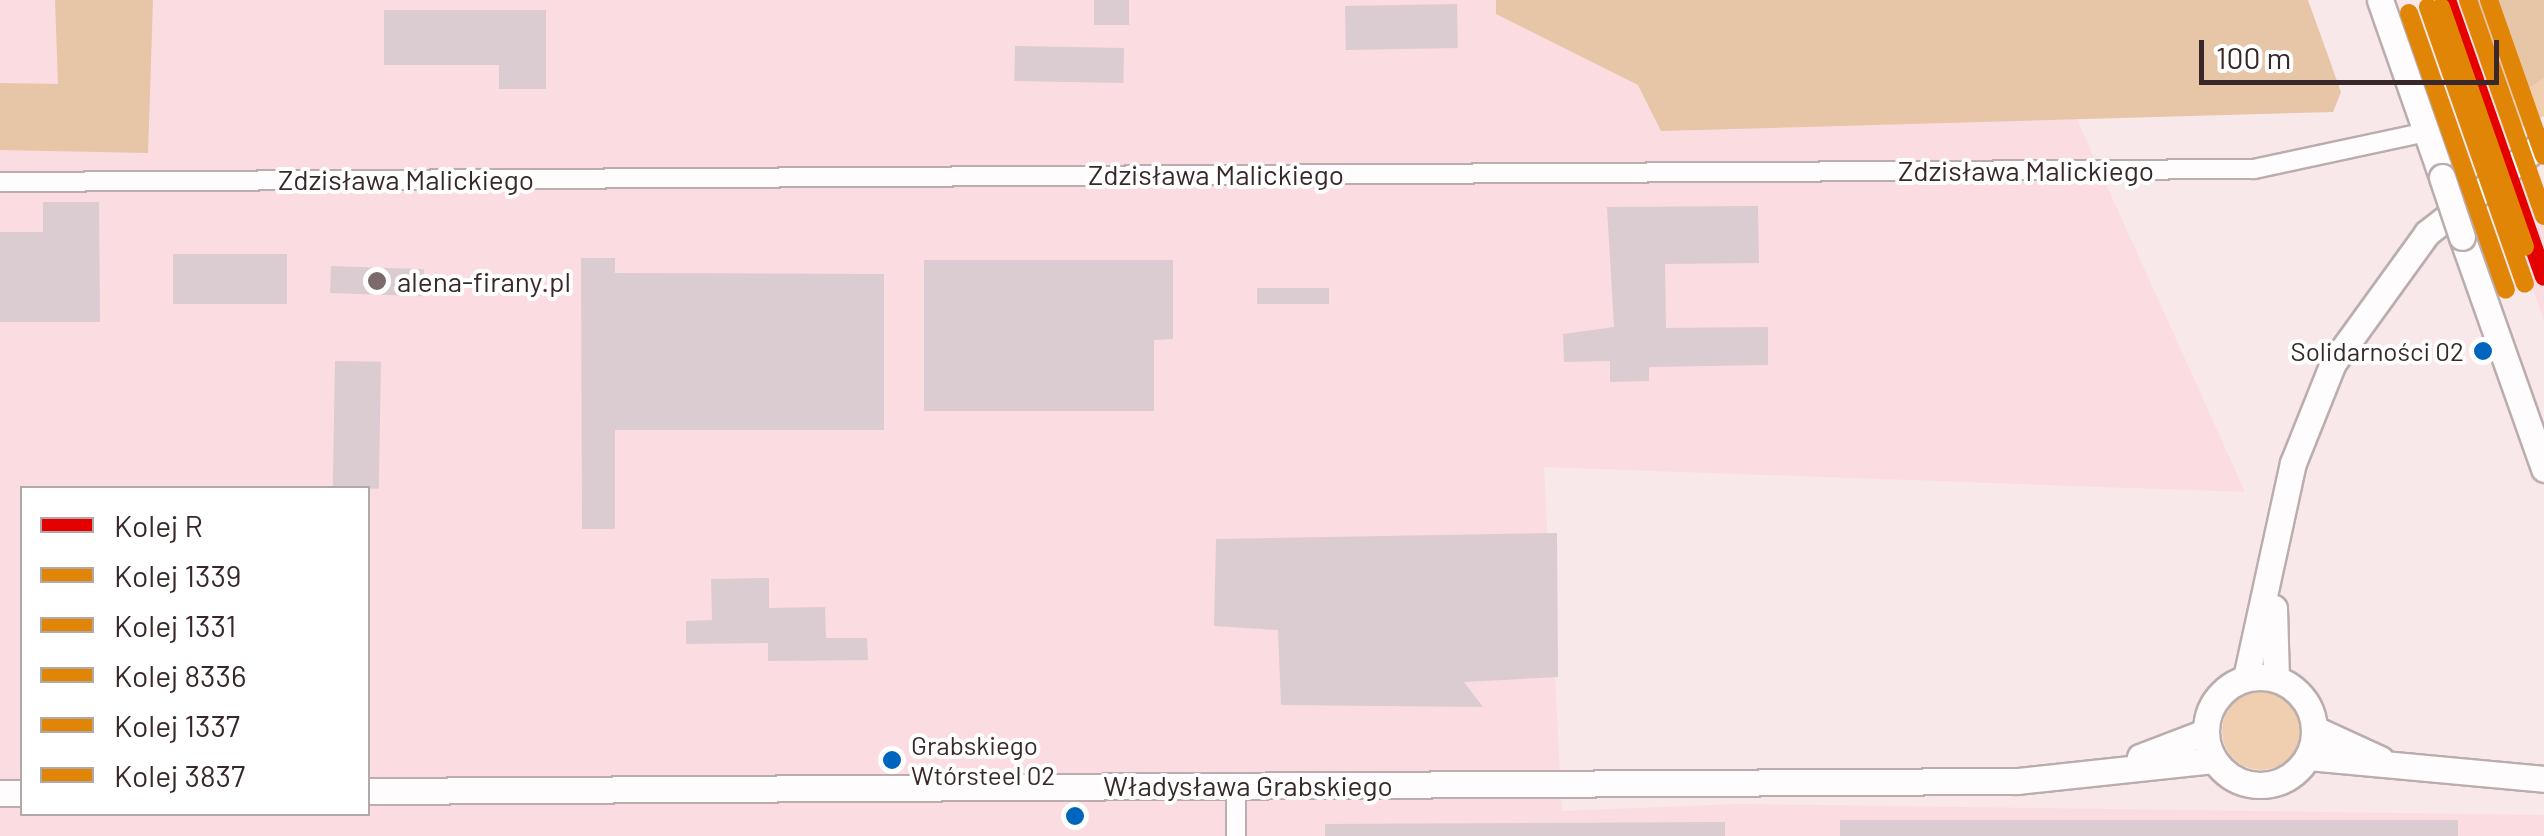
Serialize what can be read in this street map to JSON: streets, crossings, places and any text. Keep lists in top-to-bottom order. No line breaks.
{"streets":{"street":["Zdzisława Malickiego","Władysława Grabskiego"]},"places":["alena-firany.pl","Solidarności 02","Grabskiego Wtórsteel 02"],"lines":["rail line R","rail line 1331","rail line 1337","rail line 1339","rail line 3837","rail line 8336"],"legend":["Kolej R","Kolej 1339","Kolej 1331","Kolej 8336","Kolej 1337","Kolej 3837"],"scale_bar":"100 m"}
